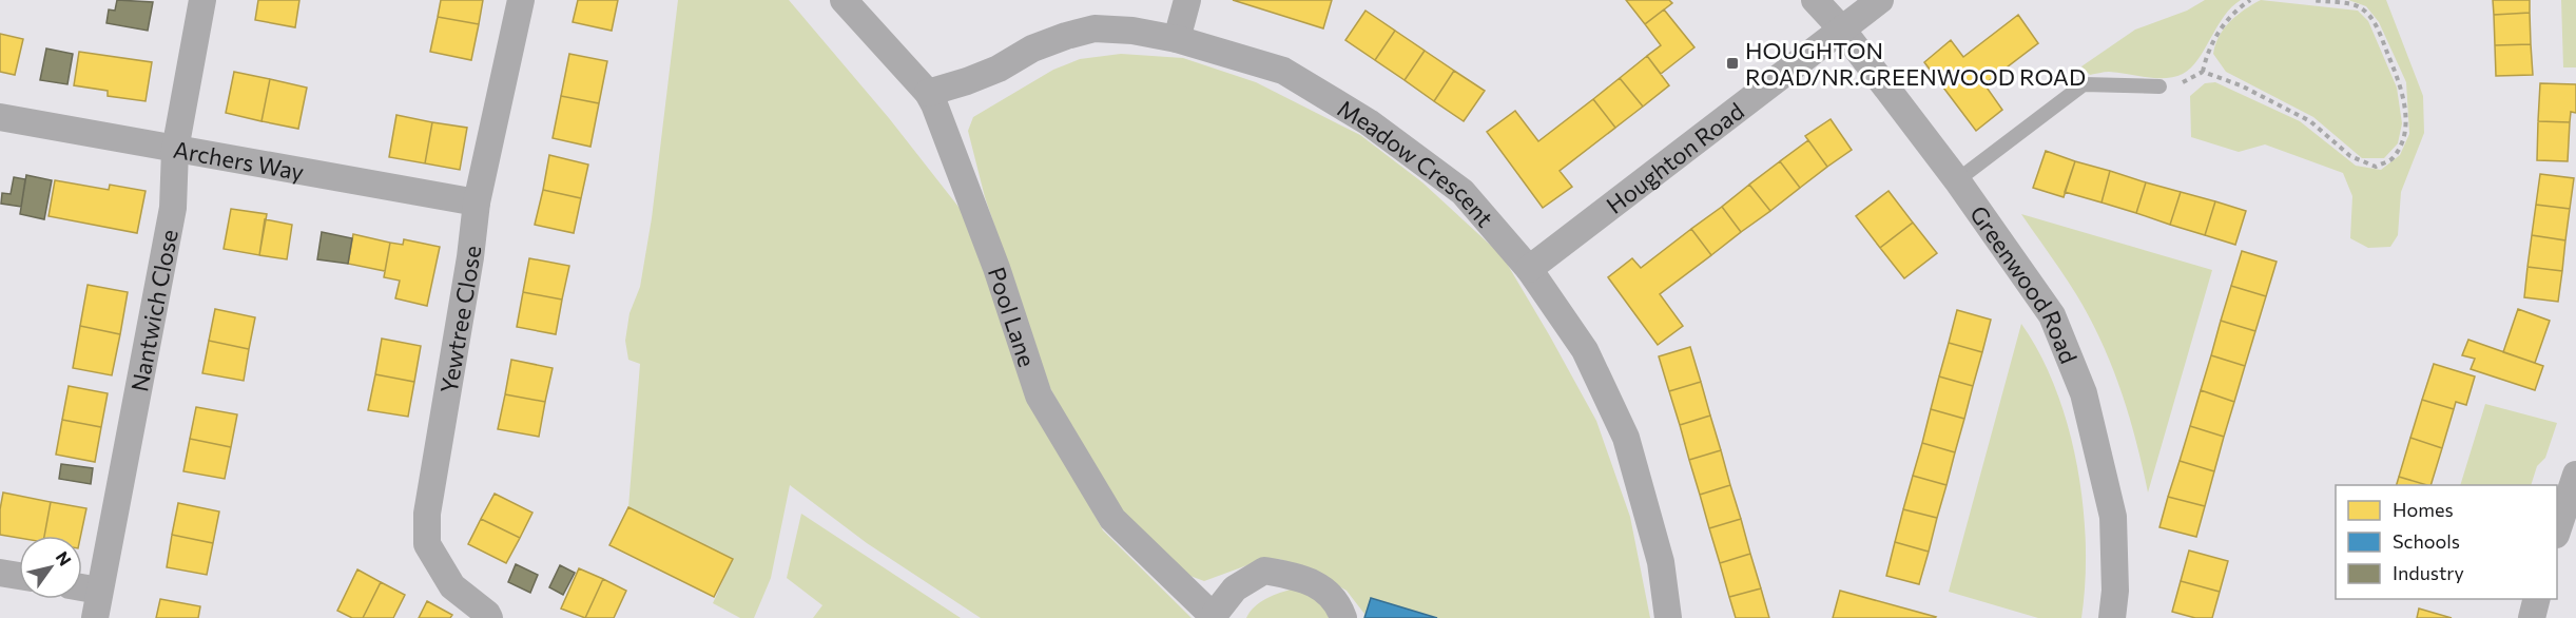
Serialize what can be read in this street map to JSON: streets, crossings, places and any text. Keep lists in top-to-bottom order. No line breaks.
{"streets":{"street":["Houghton Road","Archers Way","Meadow Crescent","Greenwood Road","Nantwich Close","Pool Lane","Yewtree Close"]},"crossings":[["Houghton Road","Meadow Crescent"],["Houghton Road","Greenwood Road"],["Archers Way","Nantwich Close"],["Archers Way","Yewtree Close"],["Meadow Crescent","Pool Lane"]],"places":{"transit":["HOUGHTON ROAD/NR.GREENWOOD ROAD"]},"legend":["Homes","Schools","Industry"],"north":"top right"}
